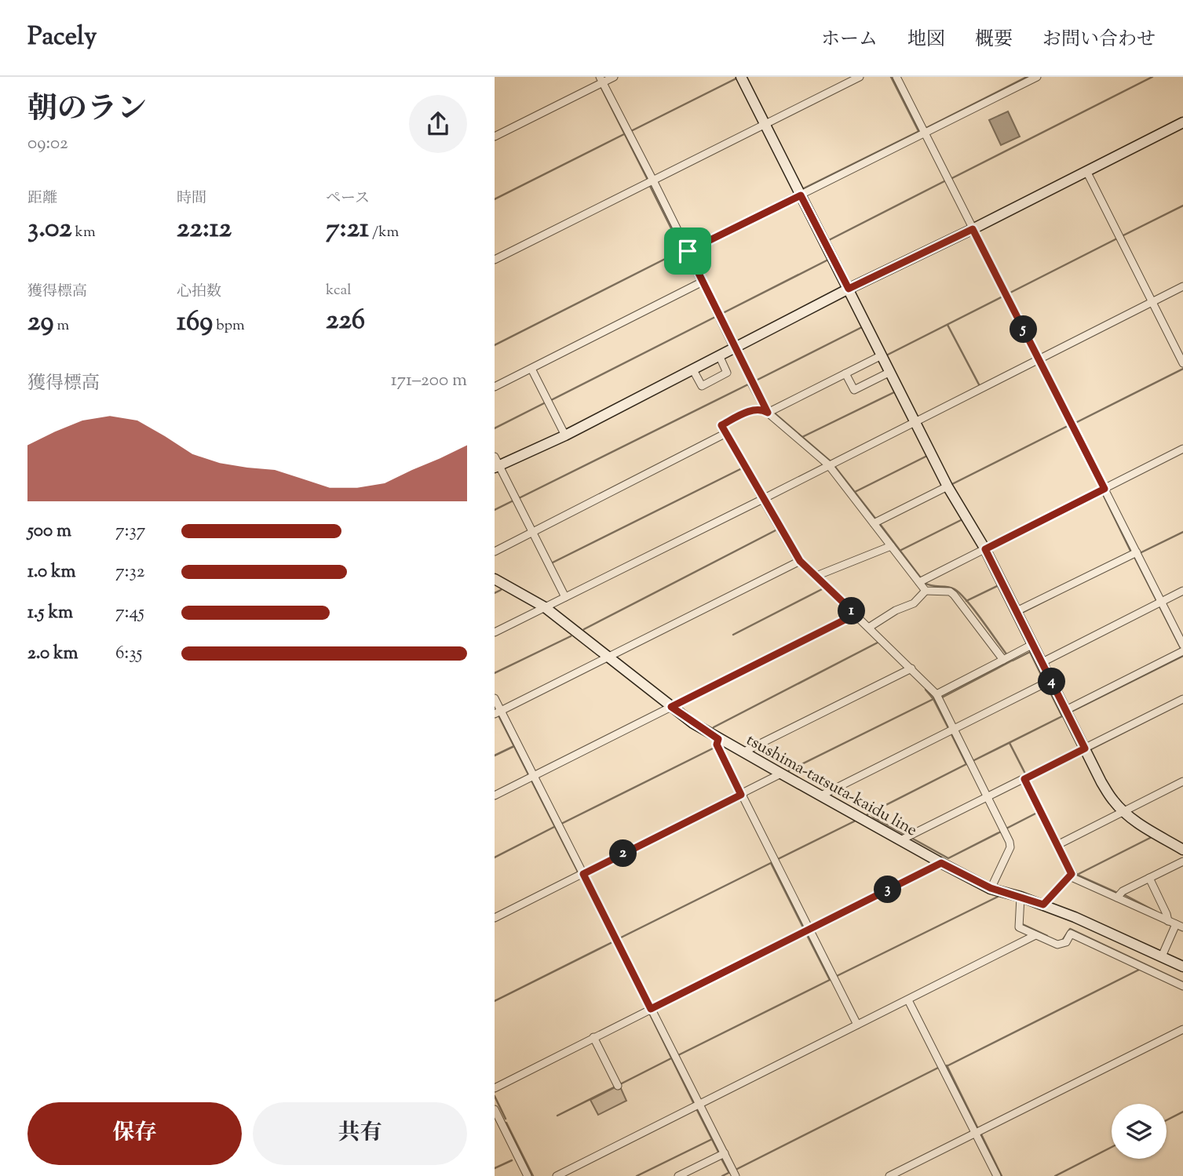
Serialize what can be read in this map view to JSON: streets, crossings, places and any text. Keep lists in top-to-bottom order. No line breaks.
{"streets":{"street":["tsushima-tatsuta-kaidu line"]},"page":{"header":"Pacely","nav":["ホーム","地図","概要","お問い合わせ"],"heading":["朝のラン","09:02"],"stats":[["距離","3.02 km"],["時間","22:12"],["ペース","7:21 /km"],["獲得標高","29 m"],["心拍数","169 bpm"],["kcal","226"]],"pins":["5","1","4","2","3"],"chart":["獲得標高","171–200 m"],"list":[{"name":"500 m","note":"7:37"},{"name":"1.0 km","note":"7:32"},{"name":"1.5 km","note":"7:45"},{"name":"2.0 km","note":"6:35"}],"buttons":["保存","共有"]}}
